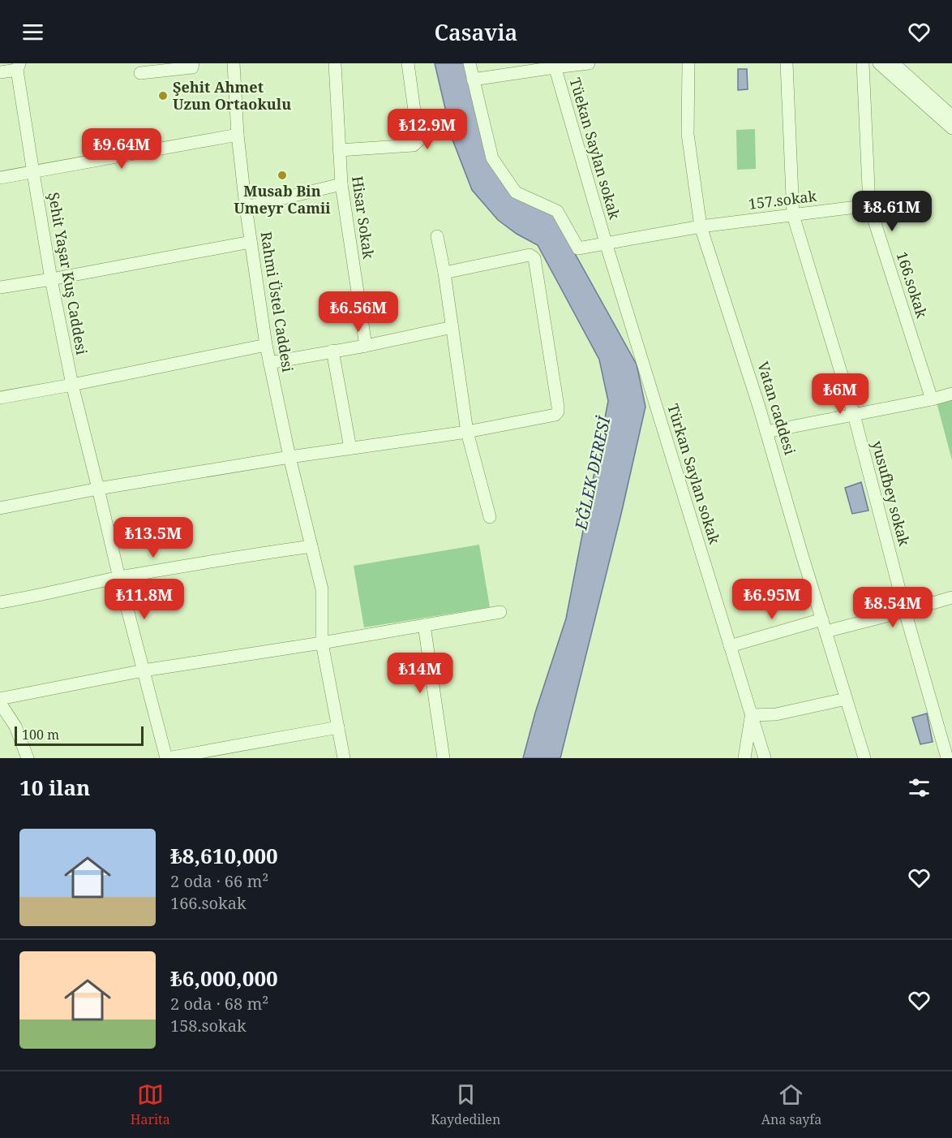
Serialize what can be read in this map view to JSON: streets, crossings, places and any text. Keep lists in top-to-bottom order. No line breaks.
{"streets":{"street":["Tüekan Saylan sokak","157.sokak","Hisar Sokak","Şehit Yaşar Kuş Caddesi","166.sokak","Rahmi Üstel Caddesi","Vatan caddesi","Türkan Saylan sokak","yusufbey sokak"]},"crossings":[["Tüekan Saylan sokak","157.sokak"],["Tüekan Saylan sokak","Türkan Saylan sokak"],["157.sokak","166.sokak"],["157.sokak","Vatan caddesi"],["157.sokak","Türkan Saylan sokak"],["157.sokak","yusufbey sokak"]],"water":["EĞLEK DERESİ"],"places":["Şehit Ahmet Uzun Ortaokulu","Musab Bin Umeyr Camii"],"scale_bar":"100 m","page":{"header":"Casavia","price":["₺12.9M","₺9.64M","₺8.61M","₺6.56M","₺6M","₺13.5M","₺11.8M","₺6.95M","₺8.54M","₺14M"],"scale":"100 m","heading":"10 ilan","list":[{"name":"₺8,610,000","note":"2 oda · 66 m² · 166.sokak"},{"name":"₺6,000,000","note":"2 oda · 68 m² · 158.sokak"}],"tabs":["Harita","Kaydedilen","Ana sayfa"]}}
